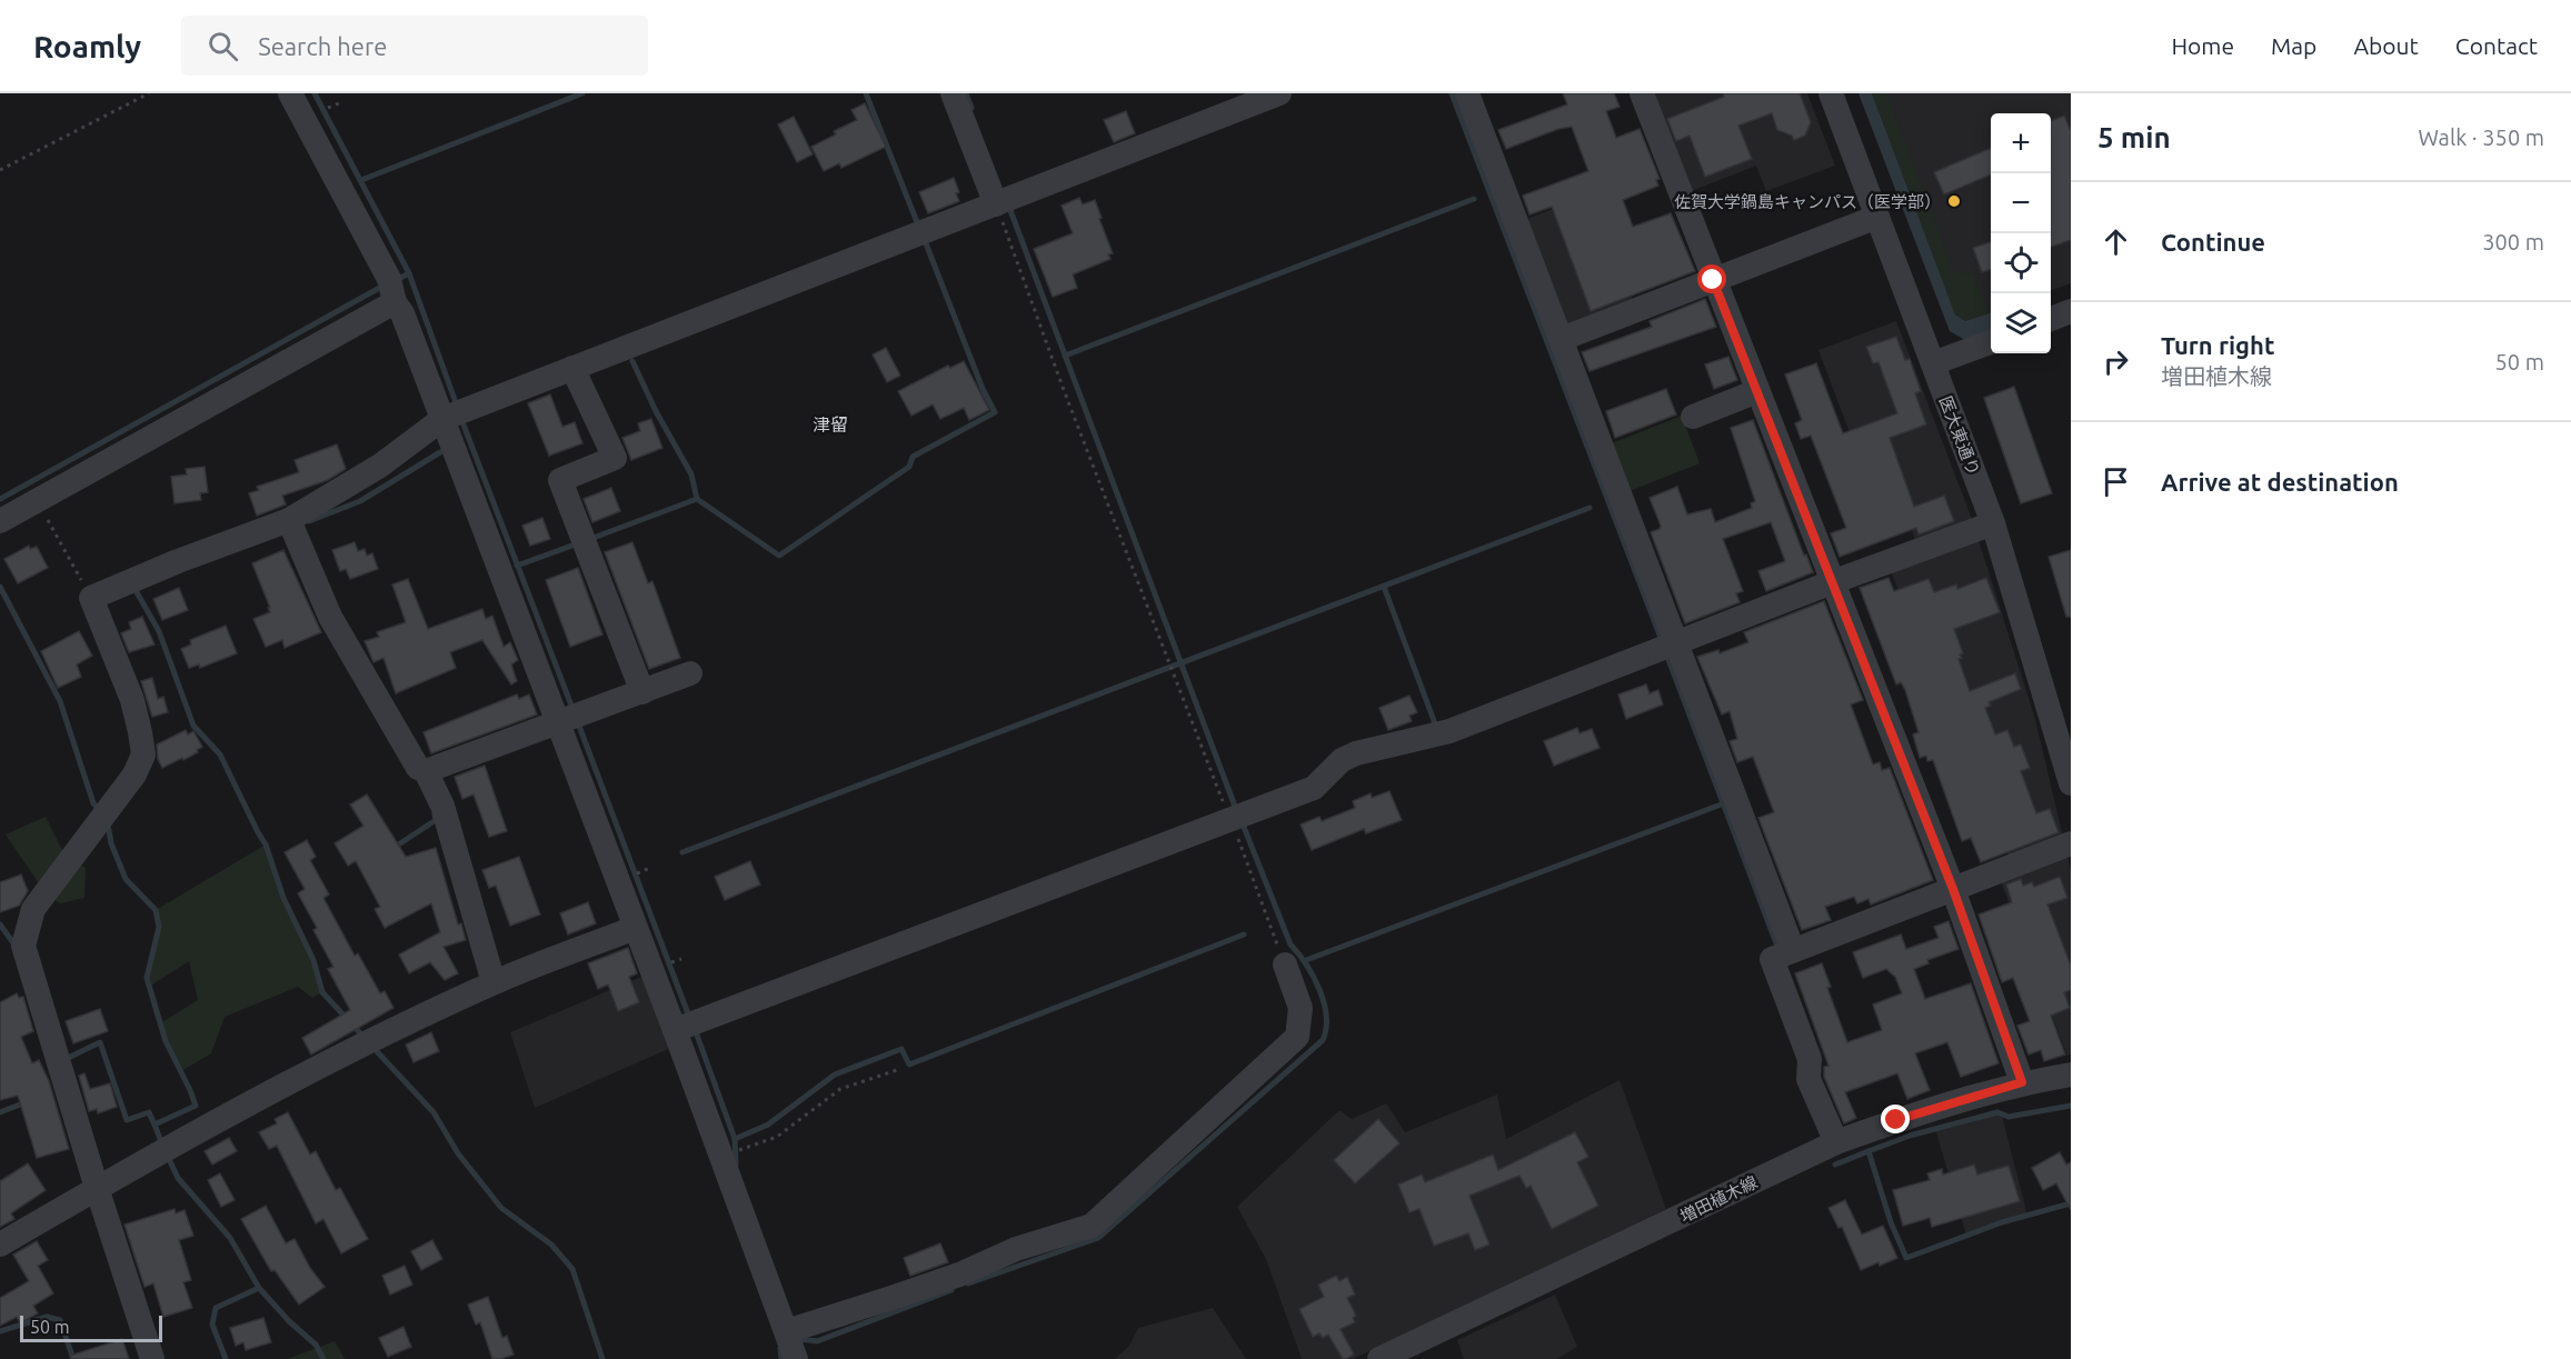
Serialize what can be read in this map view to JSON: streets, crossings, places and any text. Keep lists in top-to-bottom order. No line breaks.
{"streets":{"street":["医大東通り","増田植木線"]},"districts":["津留"],"places":["佐賀大学鍋島キャンパス（医学部）"],"scale_bar":"50 m","page":{"header":"Roamly","search":"Search here","nav":["Home","Map","About","Contact"],"heading":["5 min","Walk · 350 m"],"map_buttons":["+","−"],"list":[["Continue","300 m"],["Turn right","増田植木線","50 m"],"Arrive at destination"],"scale":"50 m"}}
